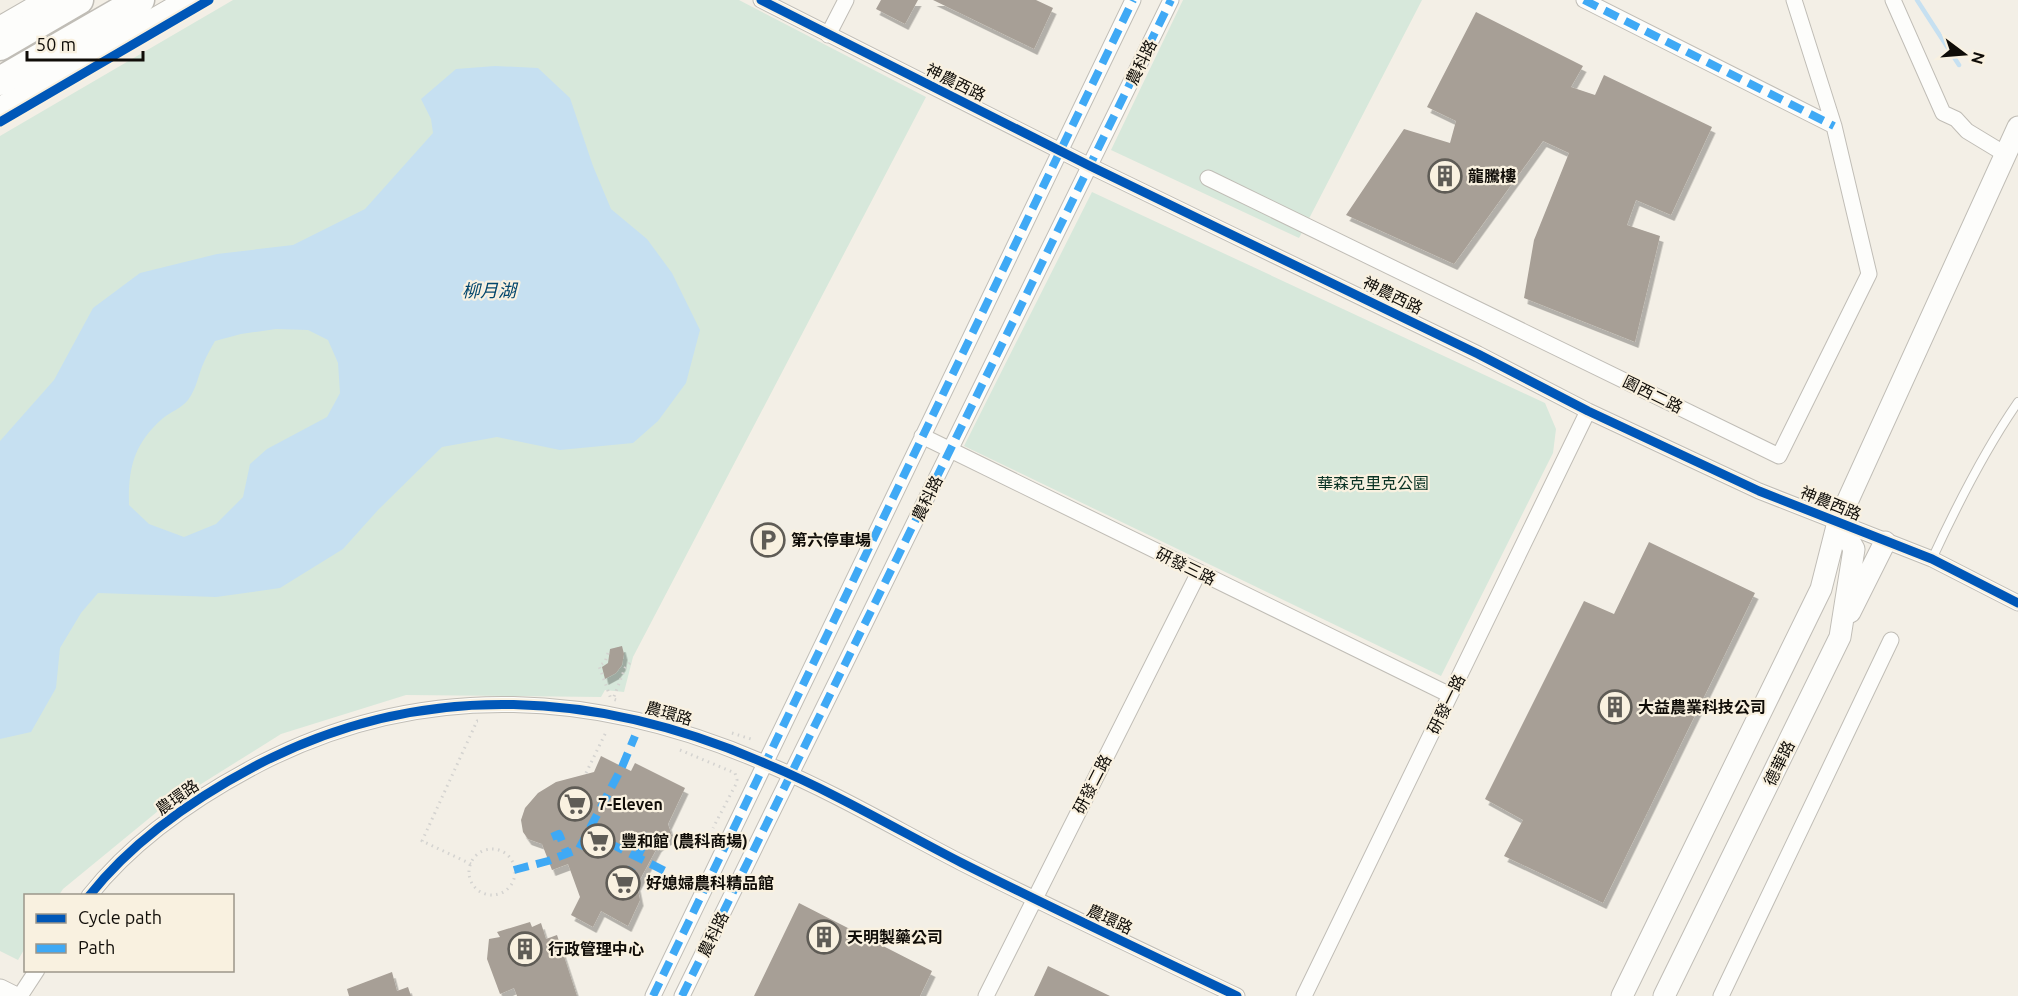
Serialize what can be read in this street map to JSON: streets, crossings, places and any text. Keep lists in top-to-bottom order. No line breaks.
{"streets":{"street":["農科路","神農西路","園西二路","研發三路","研發一路","農環路","德華路","研發二路"]},"crossings":[["農科路","神農西路"],["農科路","研發三路"],["農科路","農環路"],["神農西路","研發一路"],["神農西路","德華路"],["研發三路","研發一路"],["研發三路","研發二路"],["農環路","研發二路"]],"water":["柳月湖"],"parks":["華森克里克公園"],"places":{"building":["龍騰樓","大益農業科技公司","天明製藥公司","行政管理中心"],"parking":["第六停車場"],"supermarket":["7-Eleven","豐和館 (農科商場)","好媳婦農科精品館"]},"legend":["Cycle path","Path"],"scale_bar":"50 m","north":"right"}
